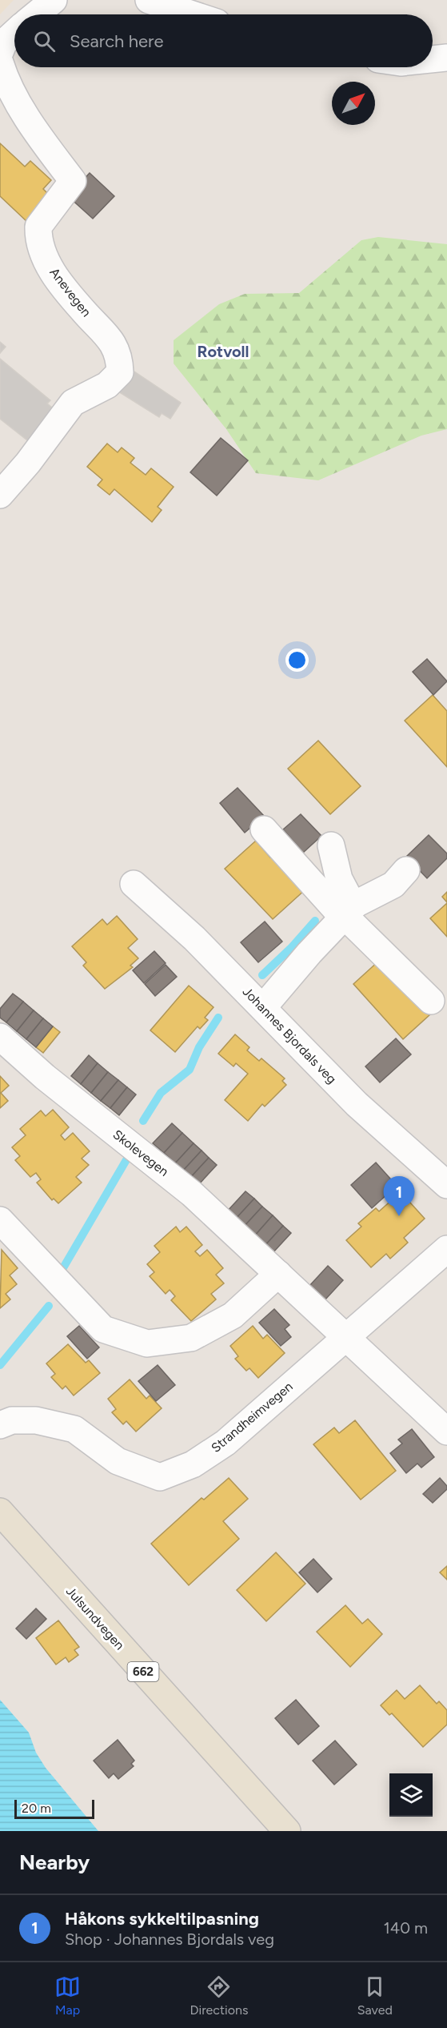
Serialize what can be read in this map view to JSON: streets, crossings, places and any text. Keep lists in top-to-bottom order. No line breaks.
{"streets":{"main road":["Julsundvegen","662"],"street":["Anevegen","Johannes Bjordals veg","Skolevegen","Strandheimvegen"]},"crossings":[["Skolevegen","Strandheimvegen"]],"districts":["Rotvoll"],"scale_bar":"20 m","north":"top right","page":{"search":"Search here","pins":"1","scale":"20 m","heading":"Nearby","list":[{"mark":"1","name":"Håkons sykkeltilpasning","note":"Shop · Johannes Bjordals veg","value":"140 m"}],"nav":["Map","Directions","Saved"]}}
